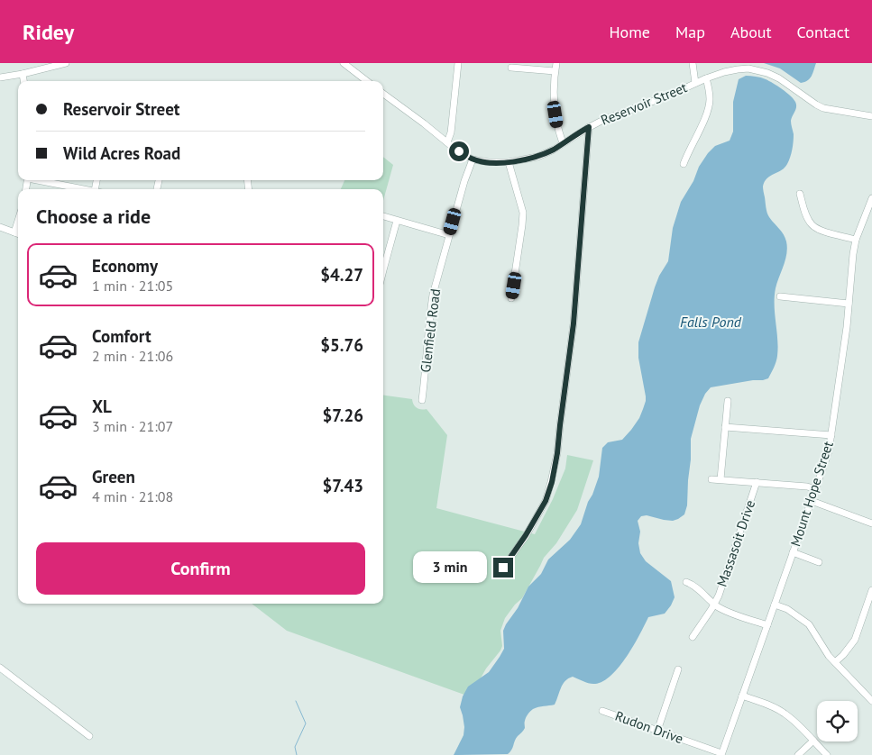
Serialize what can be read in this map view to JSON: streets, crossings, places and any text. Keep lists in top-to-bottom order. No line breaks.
{"streets":{"street":["Reservoir Street","Glenfield Road","Mount Hope Street","Massasoit Drive","Rudon Drive"]},"crossings":[["Reservoir Street","Glenfield Road"],["Mount Hope Street","Rudon Drive"]],"water":["Falls Pond"],"page":{"header":"Ridey","nav":["Home","Map","About","Contact"],"banner":["Reservoir Street","Wild Acres Road"],"heading":"Choose a ride","list":[{"name":"Economy","note":"1 min · 21:05","value":"$4.27"},{"name":"Comfort","note":"2 min · 21:06","value":"$5.76"},{"name":"XL","note":"3 min · 21:07","value":"$7.26"},{"name":"Green","note":"4 min · 21:08","value":"$7.43"}],"buttons":"Confirm","bubble":"3 min"}}
